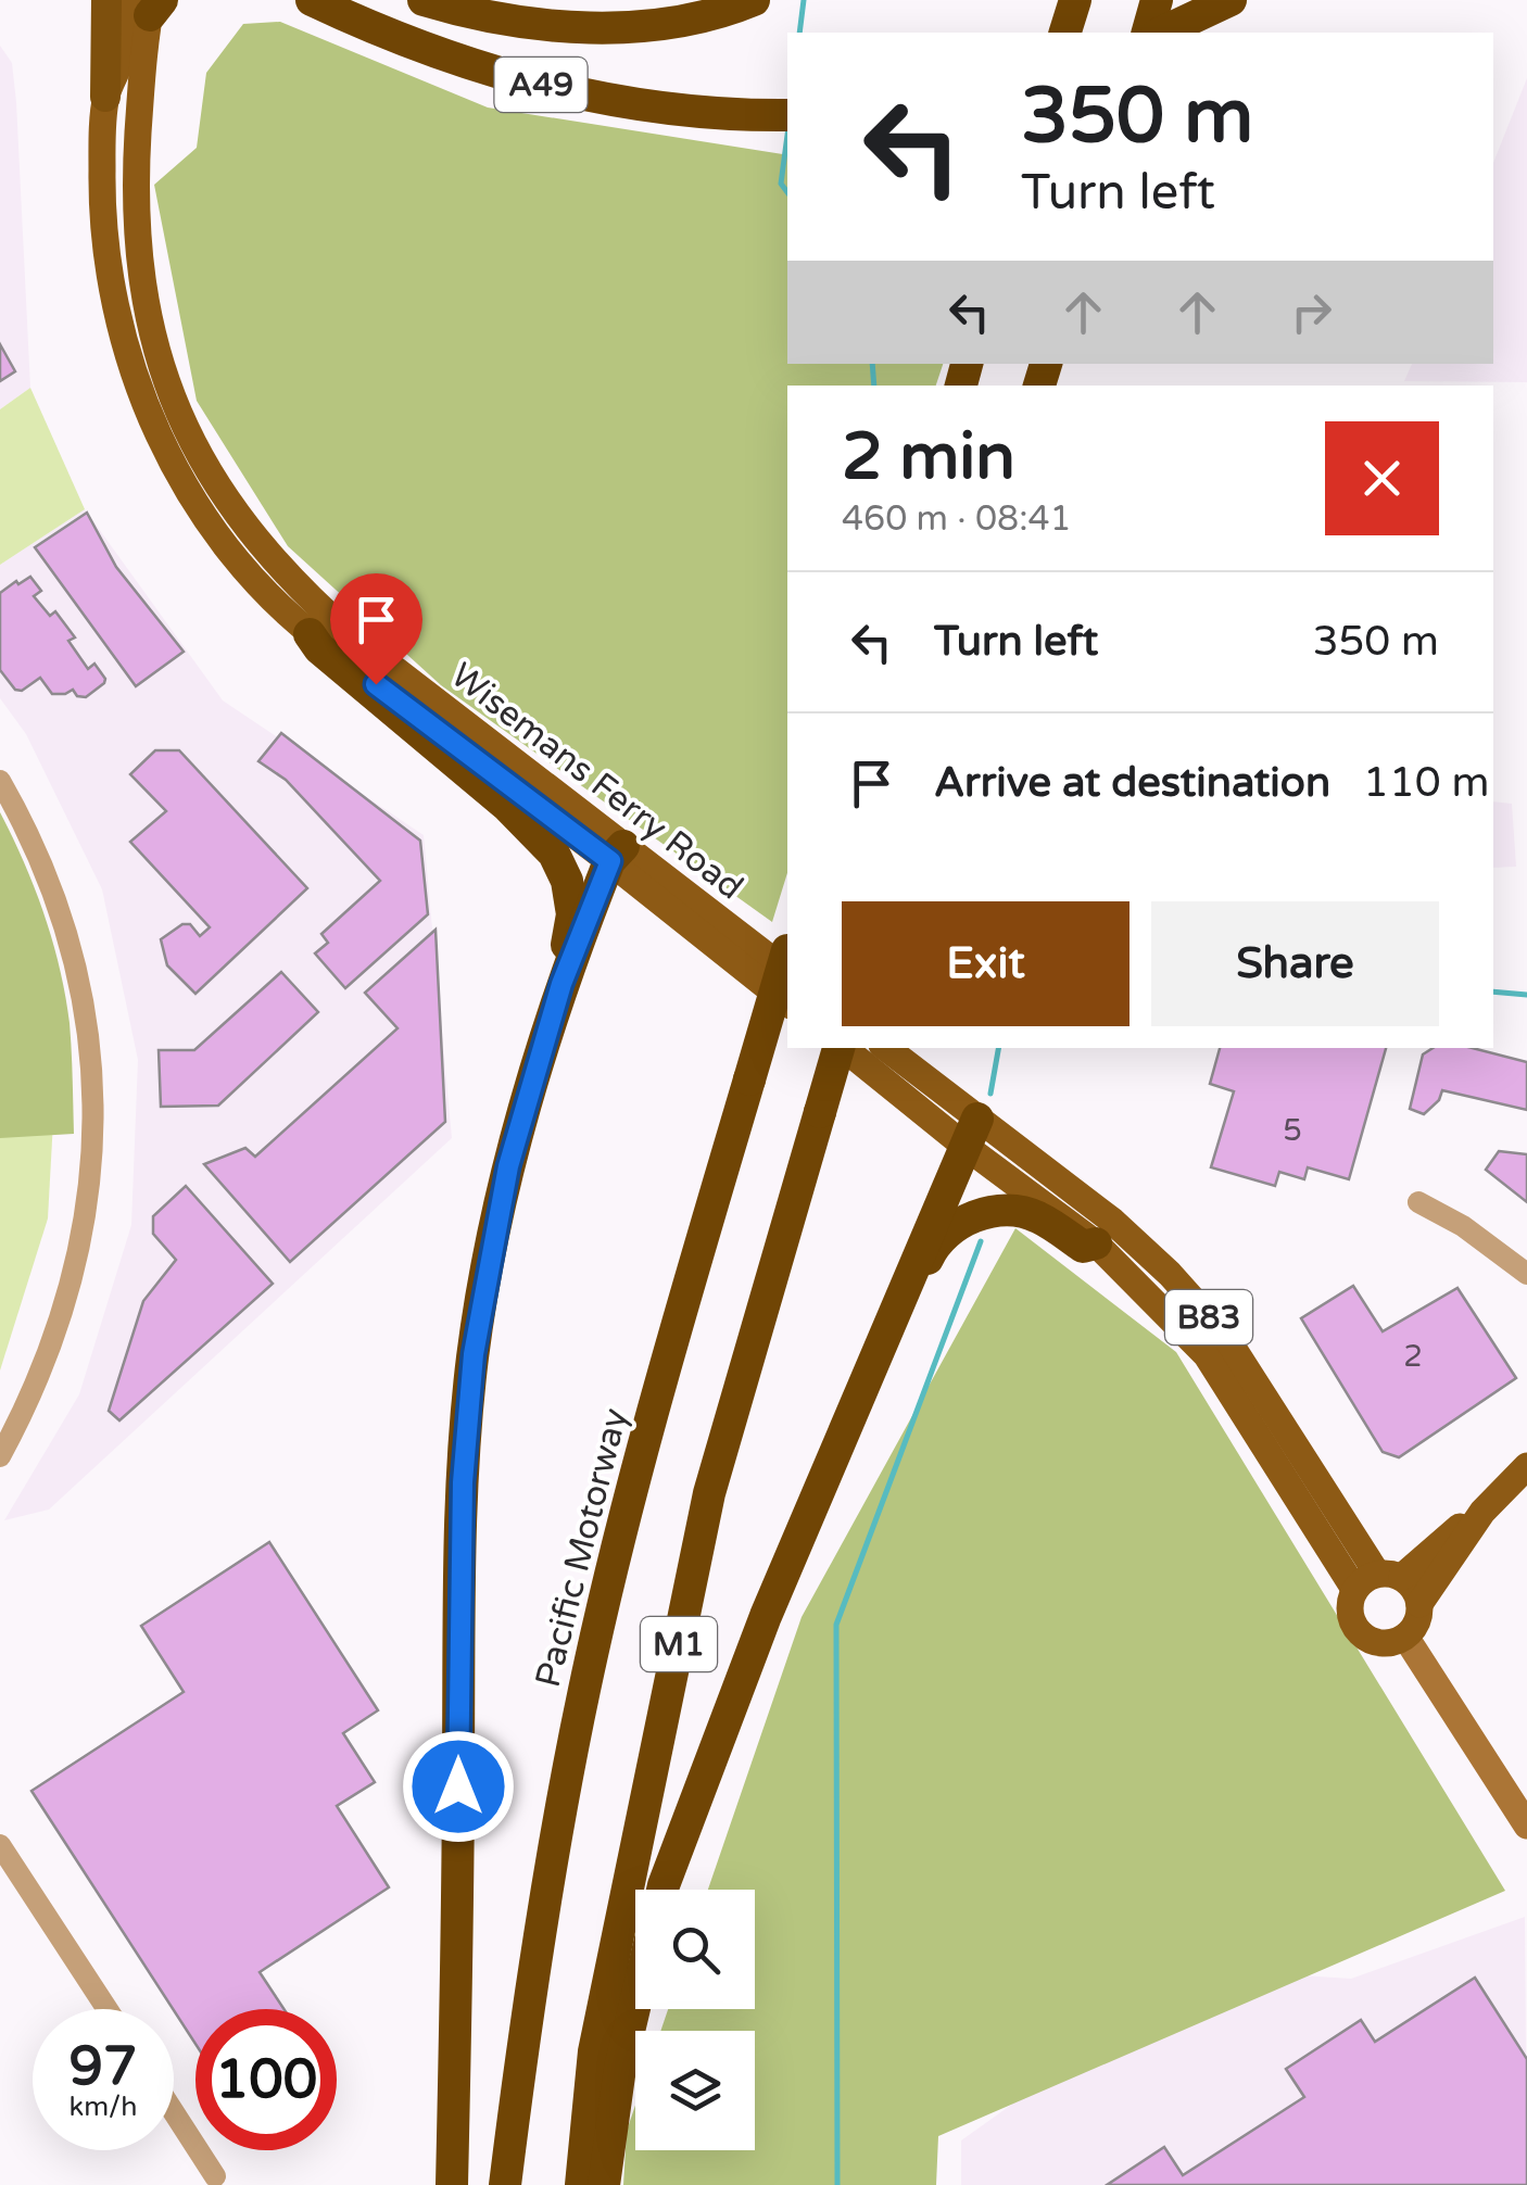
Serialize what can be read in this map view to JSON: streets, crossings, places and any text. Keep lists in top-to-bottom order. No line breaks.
{"streets":{"highway":["A49","Pacific Motorway","M1"],"main road":["Wisemans Ferry Road","B83"]},"house_numbers":["5","2"],"page":{"turn":["350 m","Turn left"],"heading":["2 min","460 m · 08:41"],"list":[{"name":"Turn left","value":"350 m"},{"name":"Arrive at destination","value":"110 m"}],"buttons":["Exit","Share"],"speed":"97 km/h","limit":"100"}}
